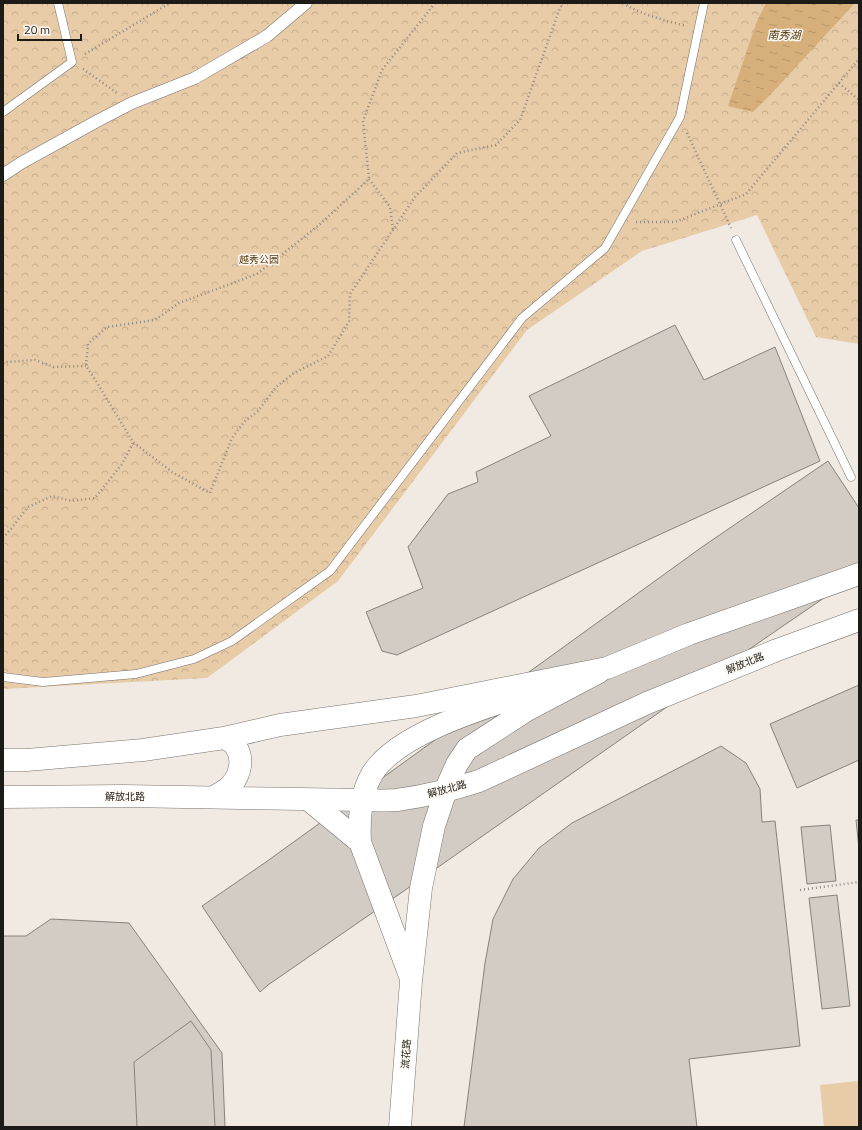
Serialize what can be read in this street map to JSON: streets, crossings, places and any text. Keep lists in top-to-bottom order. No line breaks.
{"streets":{"main road":["解放北路","流花路"]},"crossings":[["解放北路","流花路"]],"water":["南秀湖"],"parks":["越秀公园"],"scale_bar":"20 m"}
